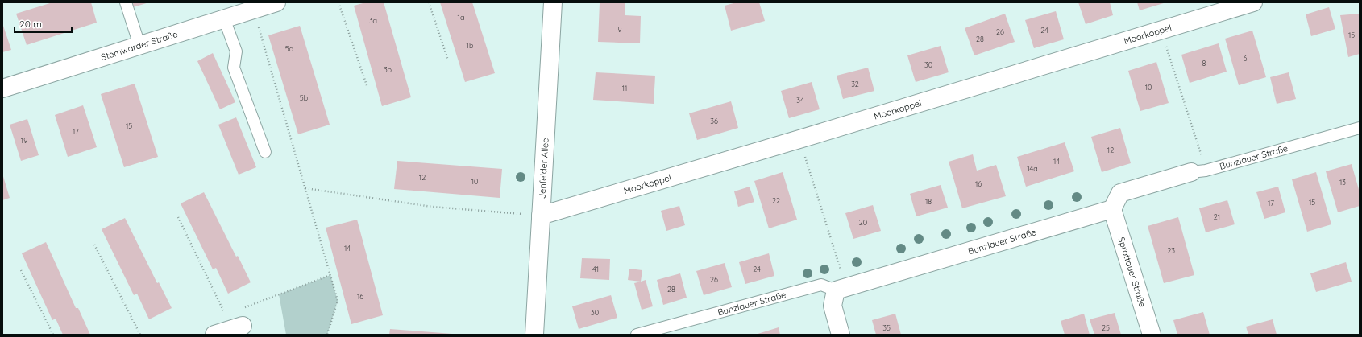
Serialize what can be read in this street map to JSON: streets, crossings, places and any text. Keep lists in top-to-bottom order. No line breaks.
{"streets":{"street":["Moorkoppel","Stemwarder Straße","Bunzlauer Straße","Jenfelder Allee","Sprottauer Straße"]},"crossings":[["Moorkoppel","Jenfelder Allee"],["Bunzlauer Straße","Sprottauer Straße"]],"house_numbers":["1a","3a","9","24","26","15","28","1b","5a","6","8","30","3b","32","10","11","5b","34","36","15","17","19","12","14","14a","12","10","13","16","22","18","15","17","21","20","14","23","41","24","26","28","16","30","35","25"],"scale_bar":"20 m"}
